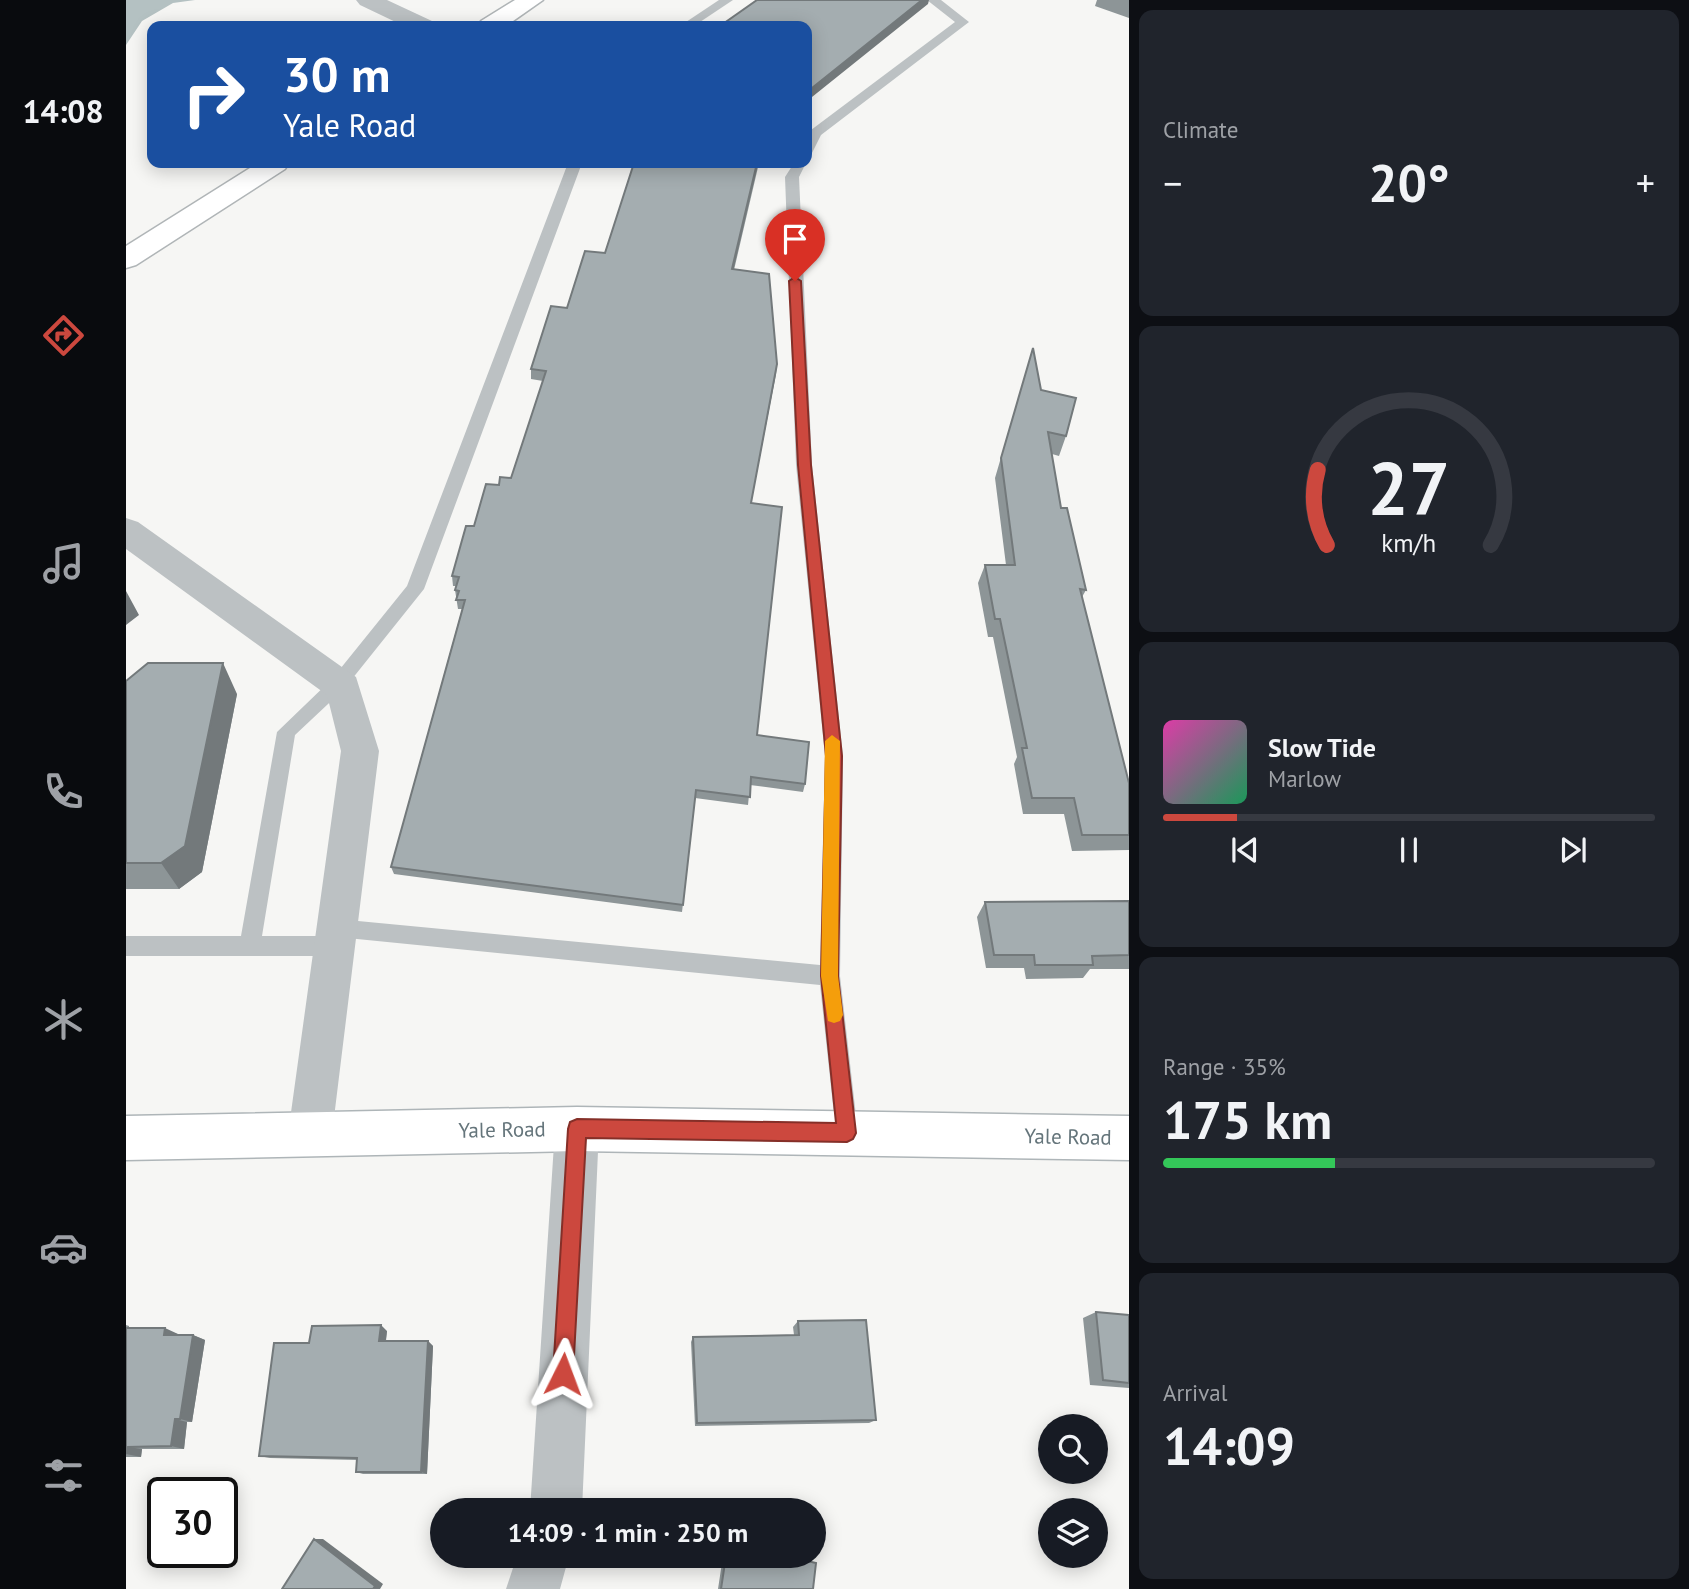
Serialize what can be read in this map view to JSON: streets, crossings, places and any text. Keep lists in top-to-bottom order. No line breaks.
{"streets":{"main road":["Yale Road"]},"page":{"tabs":"14:08","tile":["Climate",["Range · 35%","175 km"],["Arrival","14:09"]],"turn":["30 m","Yale Road"],"heat":["−","20°","+"],"song":["Slow Tide","Marlow"],"limit":"30","trip":"14:09 · 1 min · 250 m","gauge":["27","km/h"]}}
